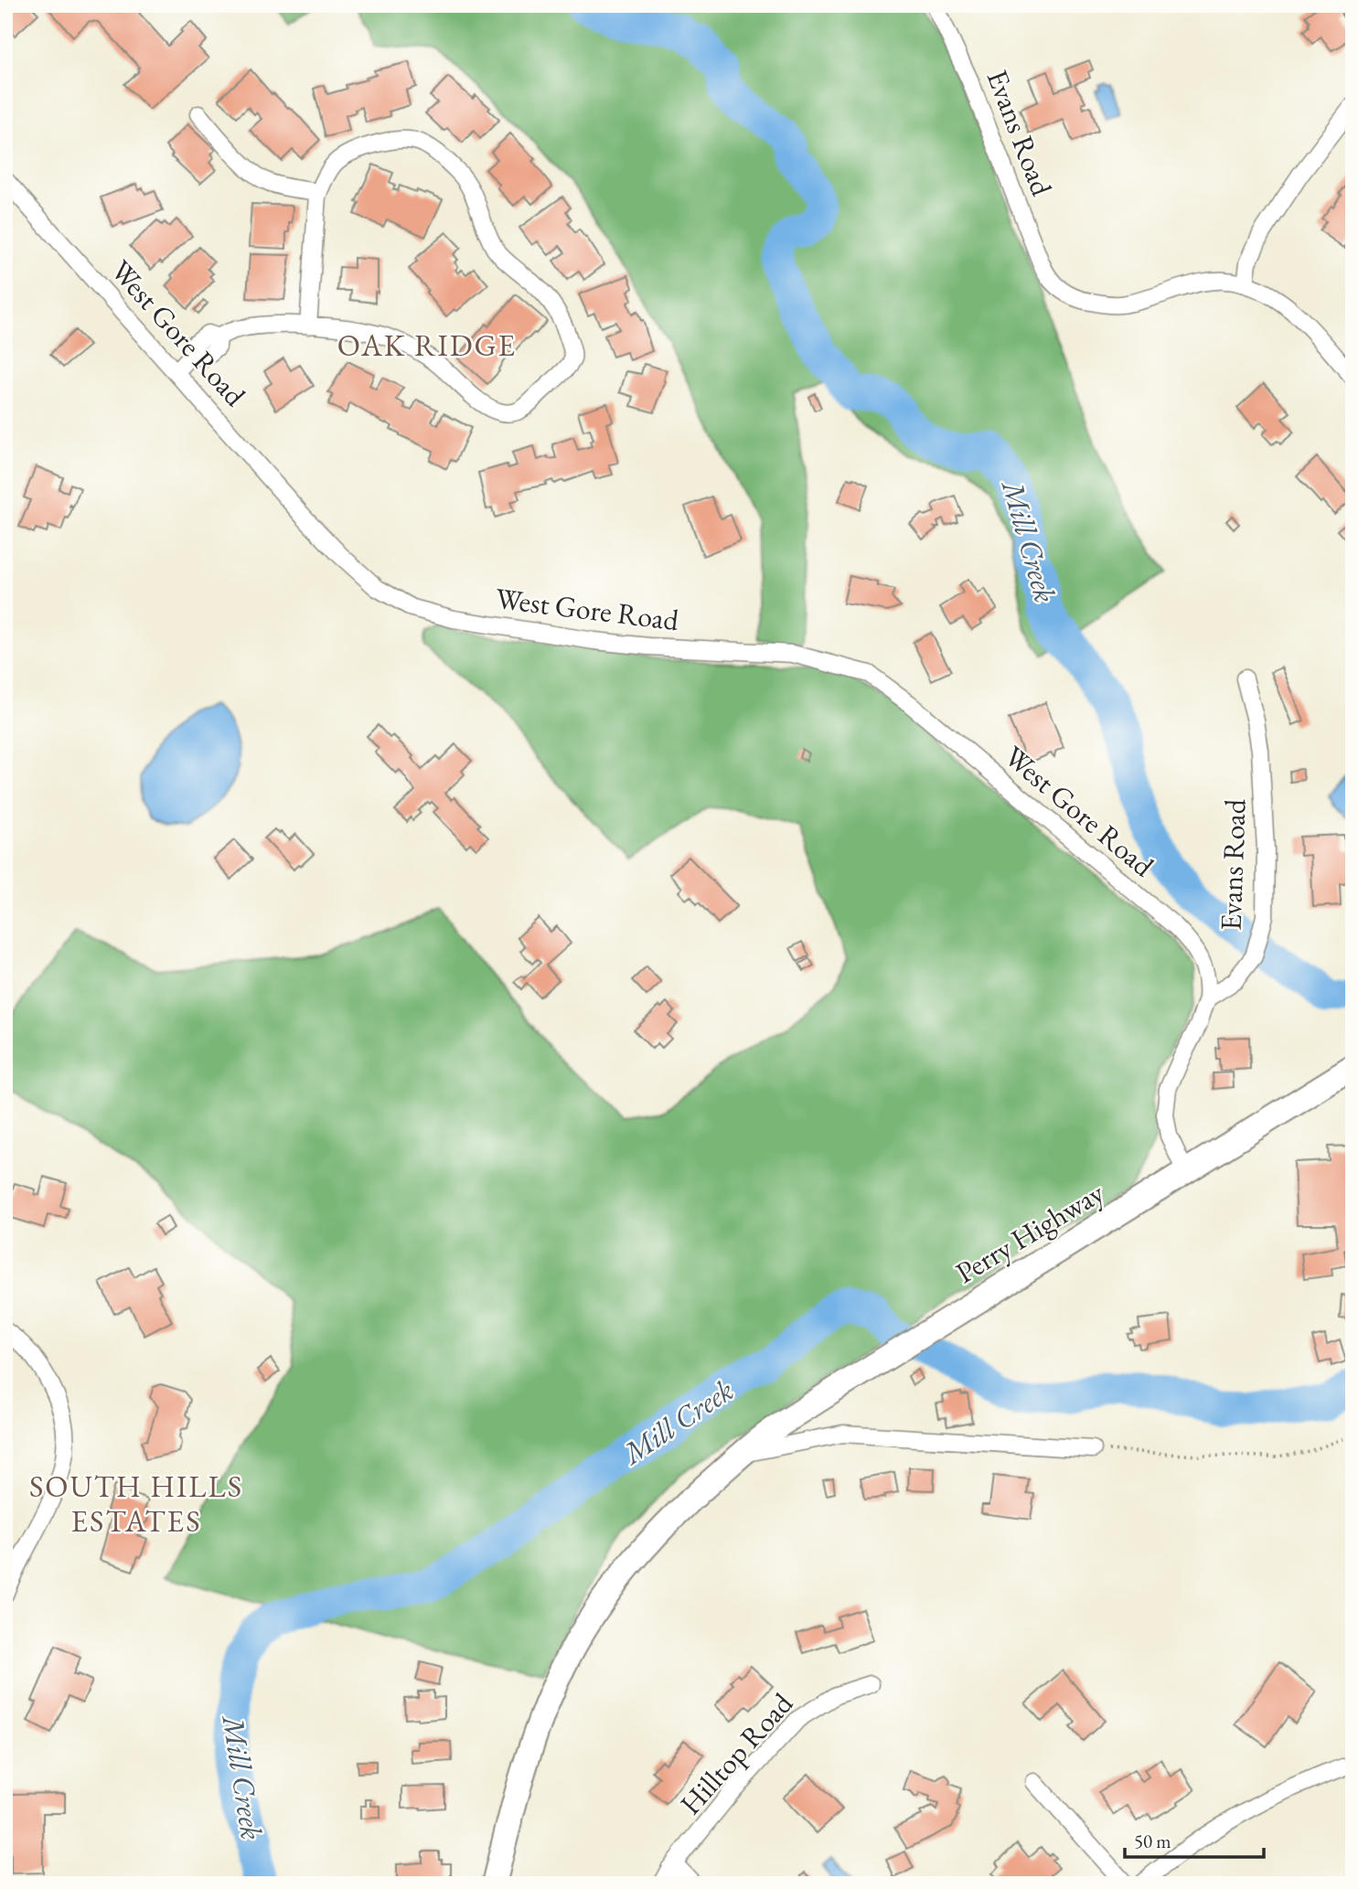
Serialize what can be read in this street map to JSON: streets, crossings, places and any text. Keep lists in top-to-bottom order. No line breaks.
{"streets":{"main road":["Perry Highway"],"street":["Evans Road","West Gore Road","Hilltop Road"]},"crossings":[["Evans Road","West Gore Road"]],"districts":["OAK RIDGE","SOUTH HILLS ESTATES"],"water":["Mill Creek"],"scale_bar":"50 m"}
